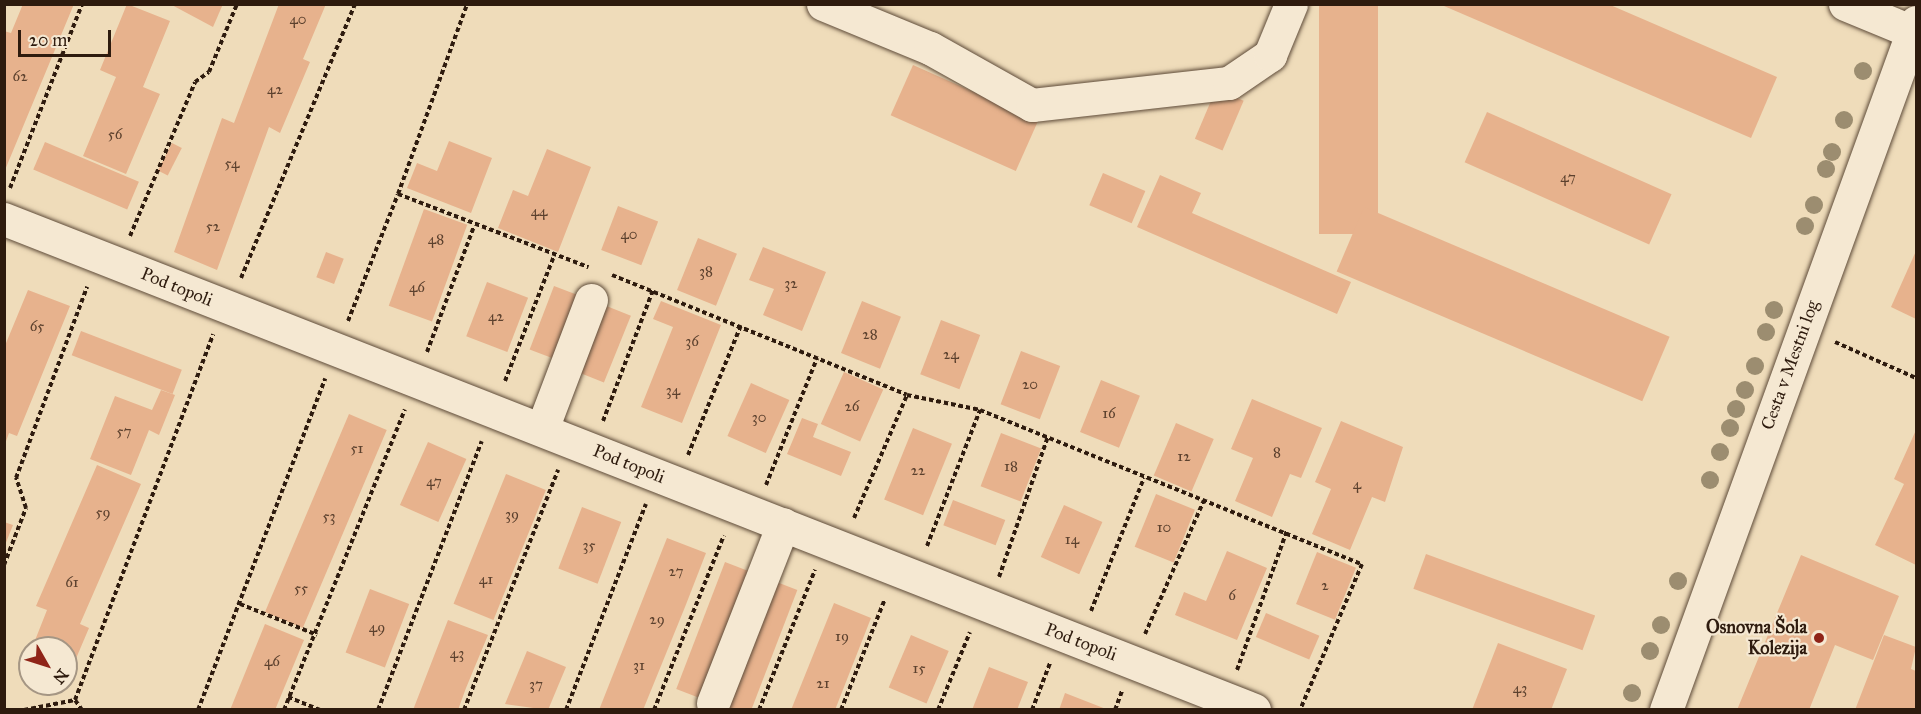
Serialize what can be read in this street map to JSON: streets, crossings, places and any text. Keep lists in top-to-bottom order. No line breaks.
{"streets":{"street":["Pod topoli","Cesta v Mestni log"]},"places":["Osnovna Šola Kolezija"],"house_numbers":["40","62","42","56","54","47","44","52","40","48","38","32","46","42","65","28","36","24","20","34","26","16","30","57","51","8","12","18","22","47","4","59","39","53","10","14","35","27","41","61","2","55","6","29","49","19","43","46","31","15","21","37","43"],"scale_bar":"20 m","north":"bottom right"}
